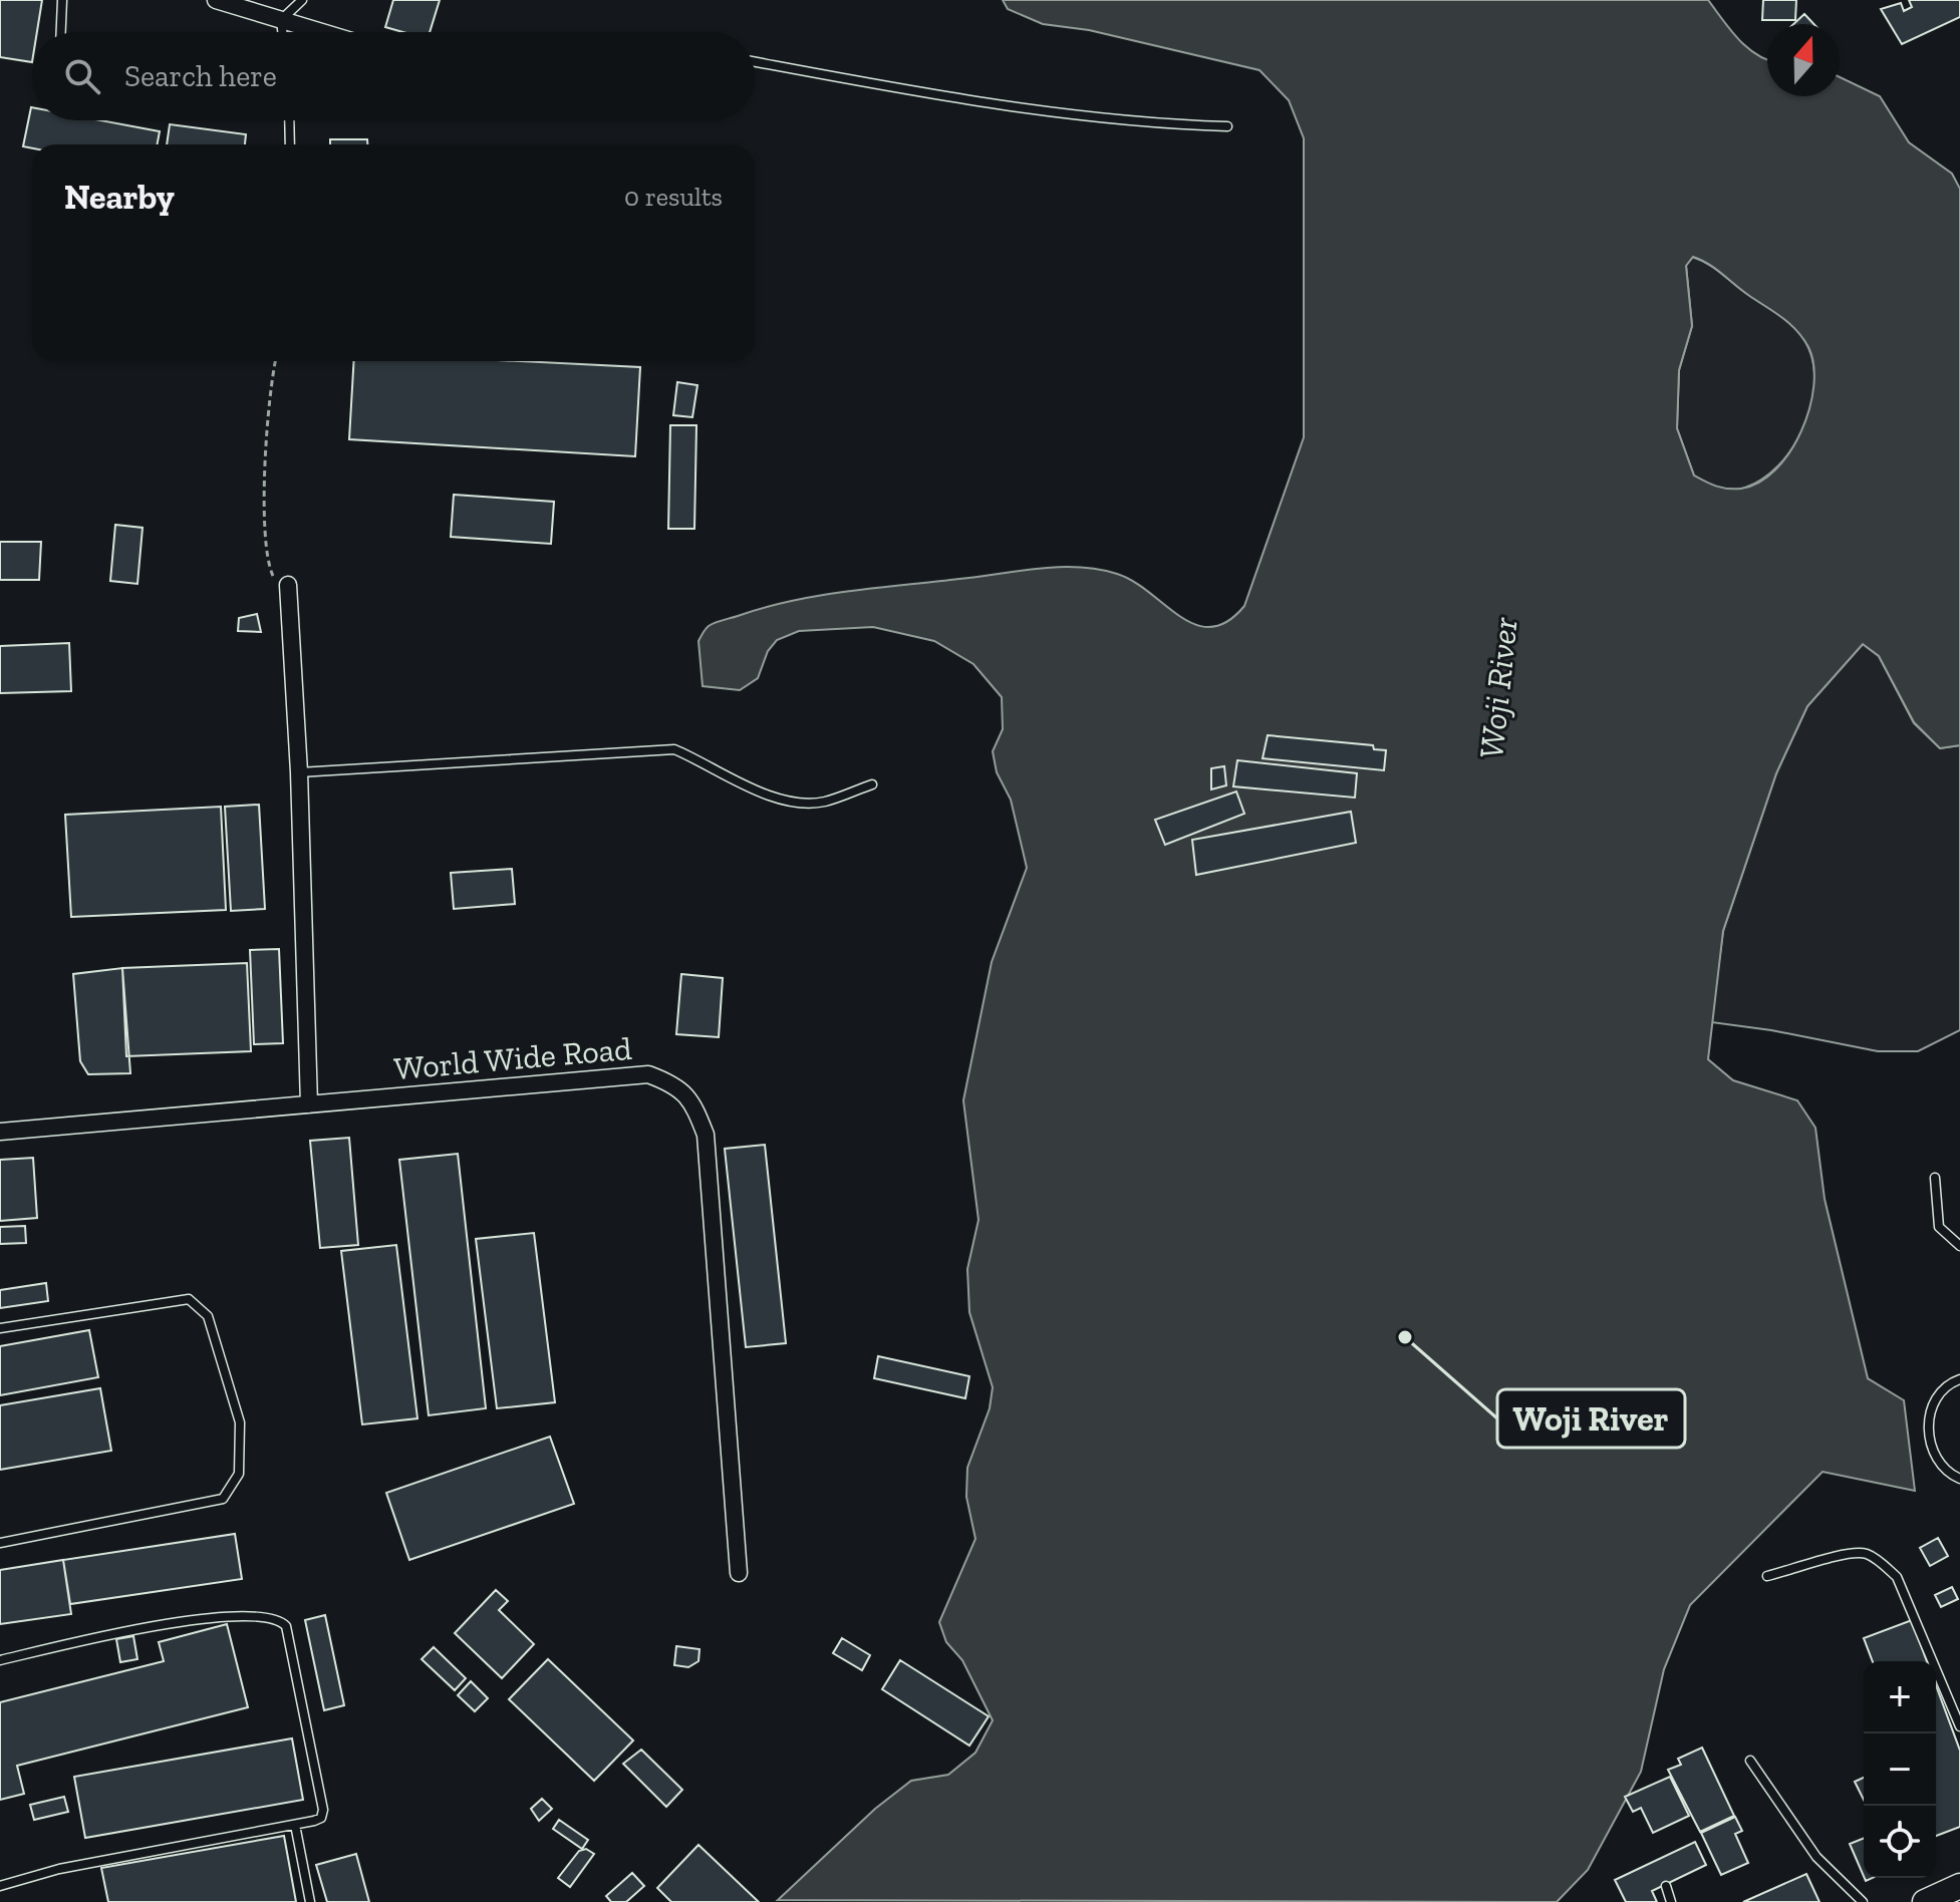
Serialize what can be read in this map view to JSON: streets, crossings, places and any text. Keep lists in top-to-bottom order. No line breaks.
{"streets":{"street":["World Wide Road"]},"water":["Woji River"],"places":["Woji River"],"north":"top","page":{"search":"Search here","heading":["Nearby","0 results"],"map_buttons":["+","−"]}}
